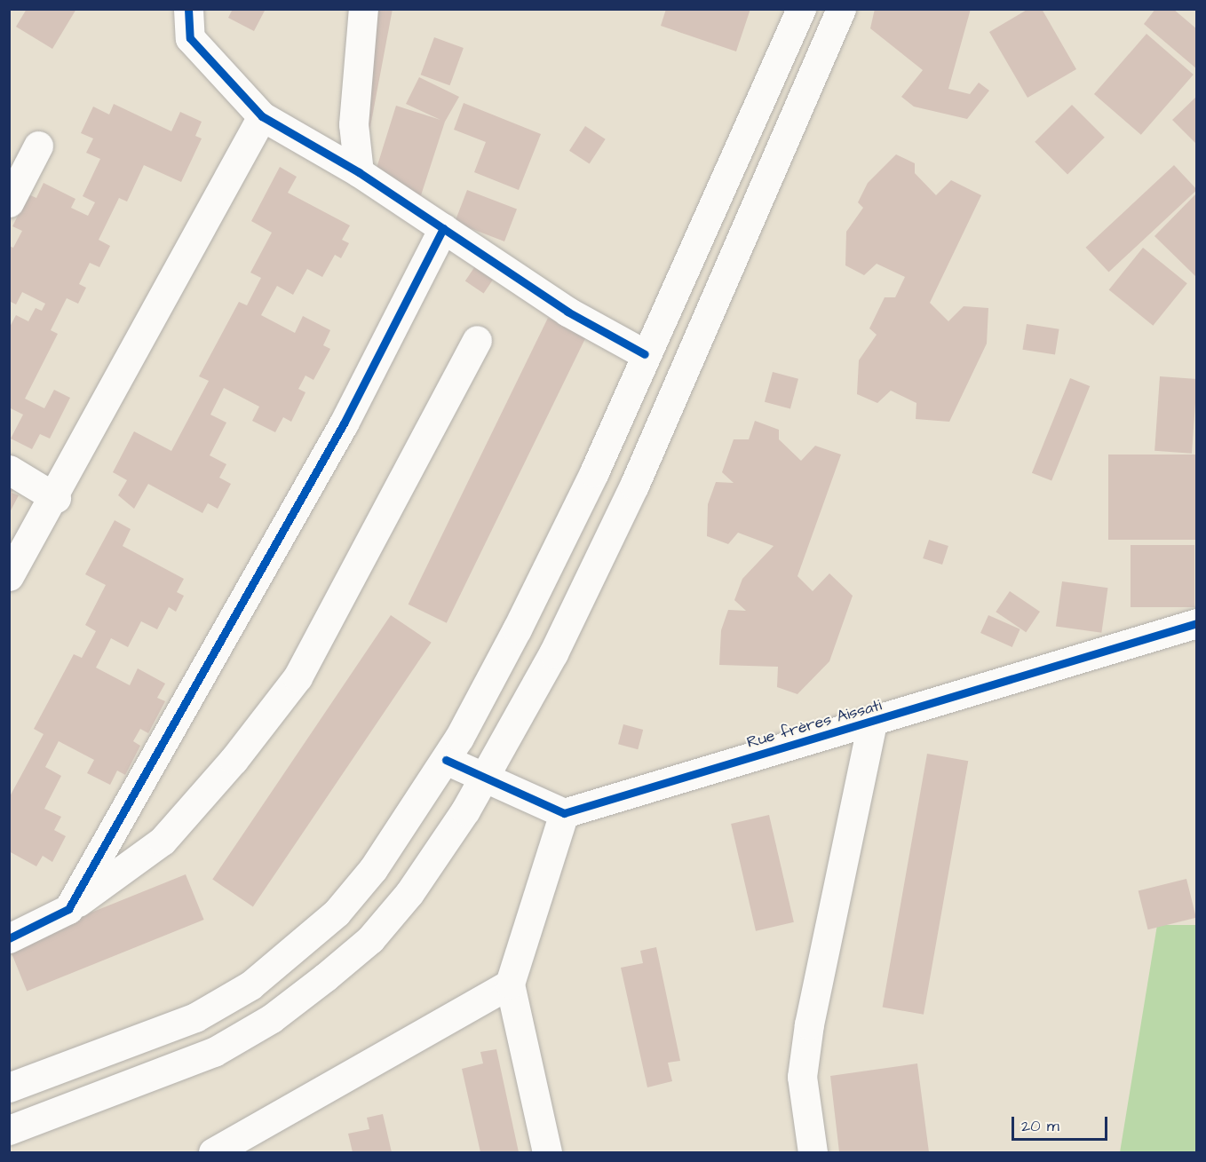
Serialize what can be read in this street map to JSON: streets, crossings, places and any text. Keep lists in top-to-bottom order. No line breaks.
{"streets":{"street":["Rue frères Aissati"]},"scale_bar":"20 m"}
